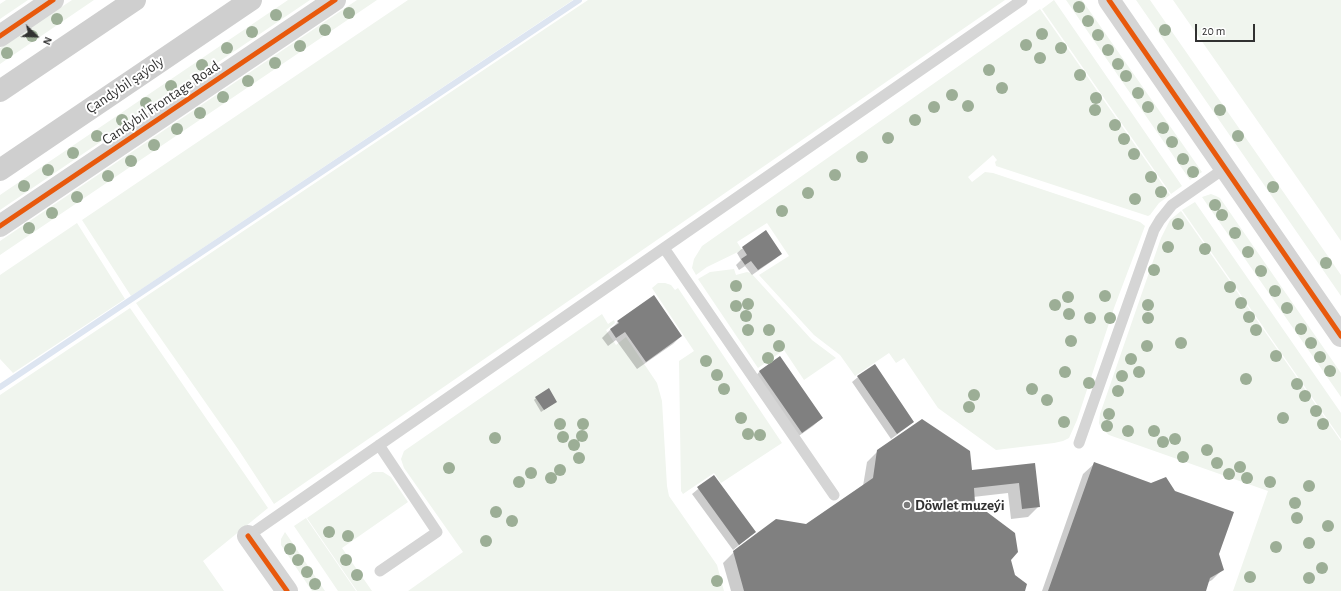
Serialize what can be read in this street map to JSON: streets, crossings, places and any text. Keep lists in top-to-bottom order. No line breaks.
{"streets":{"main road":["Çandybil şaýoly"],"street":["Candybil Frontage Road"]},"places":["Döwlet muzeýi"],"scale_bar":"20 m","north":"bottom right"}
